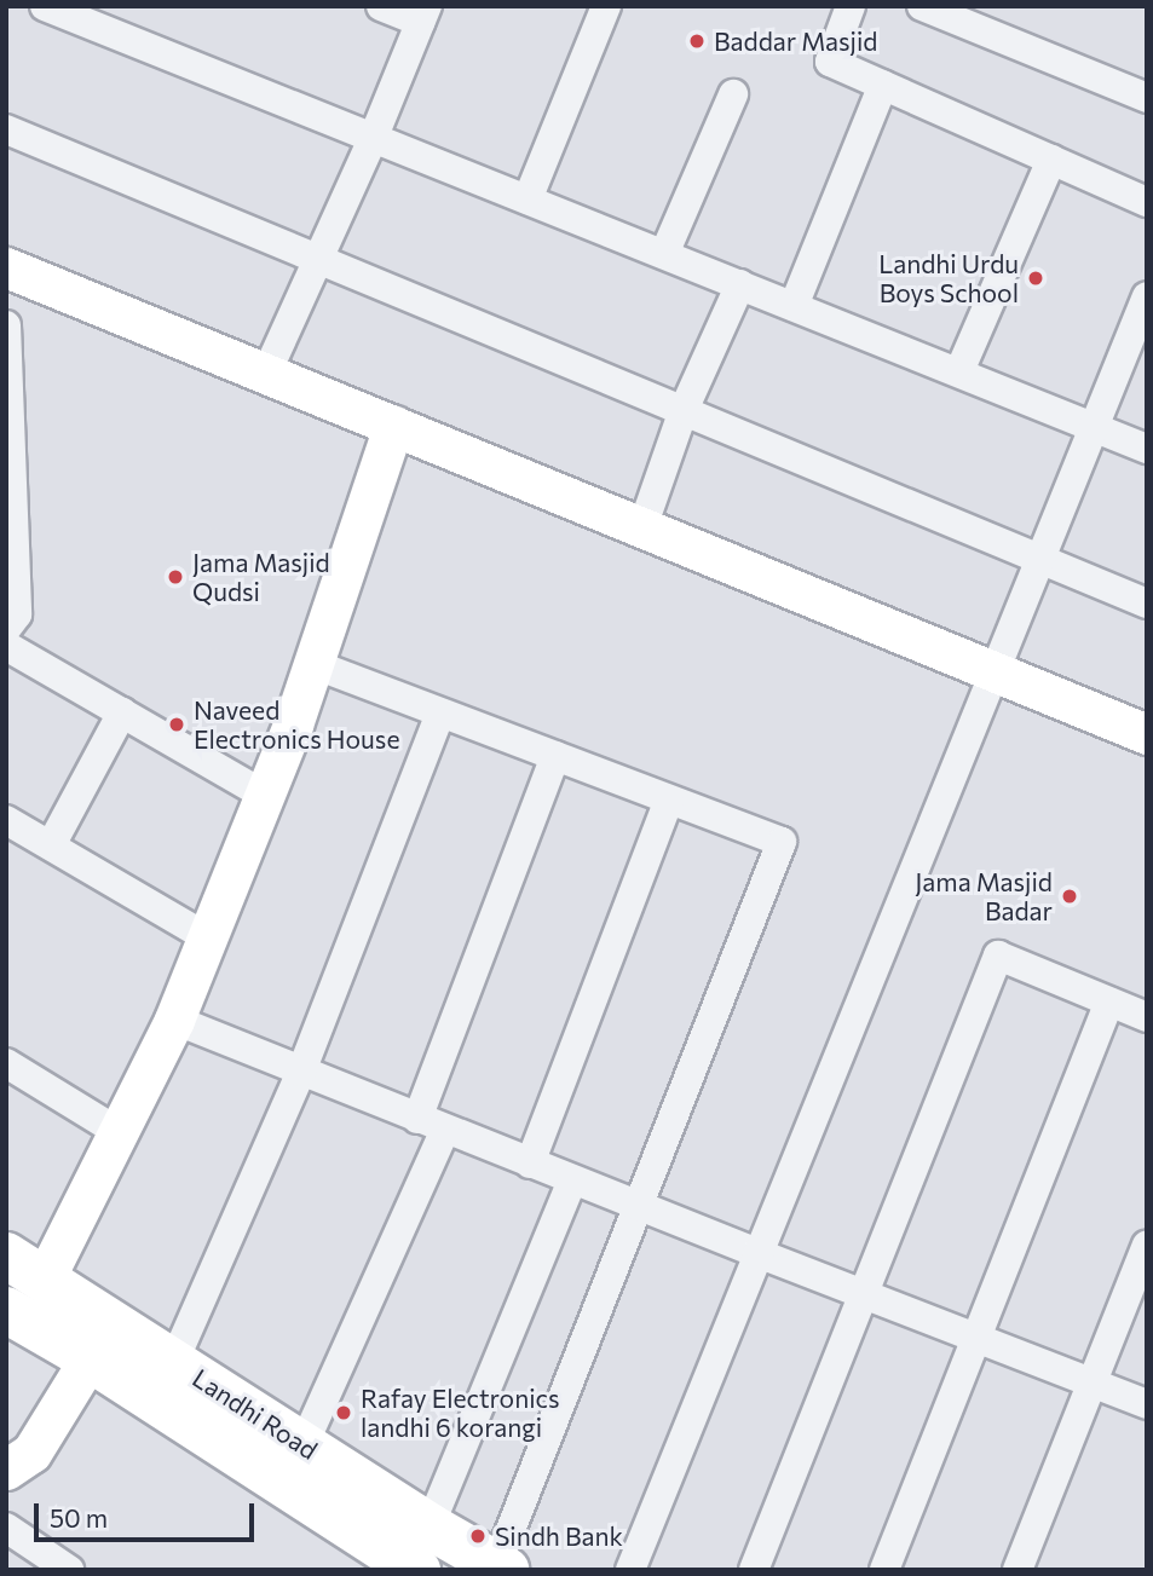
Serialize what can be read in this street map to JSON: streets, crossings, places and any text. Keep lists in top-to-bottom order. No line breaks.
{"streets":{"main road":["Landhi Road"]},"places":["Baddar Masjid","Landhi Urdu Boys School","Jama Masjid Qudsi","Naveed Electronics House","Jama Masjid Badar","Rafay Electronics landhi 6 korangi","Sindh Bank"],"scale_bar":"50 m"}
